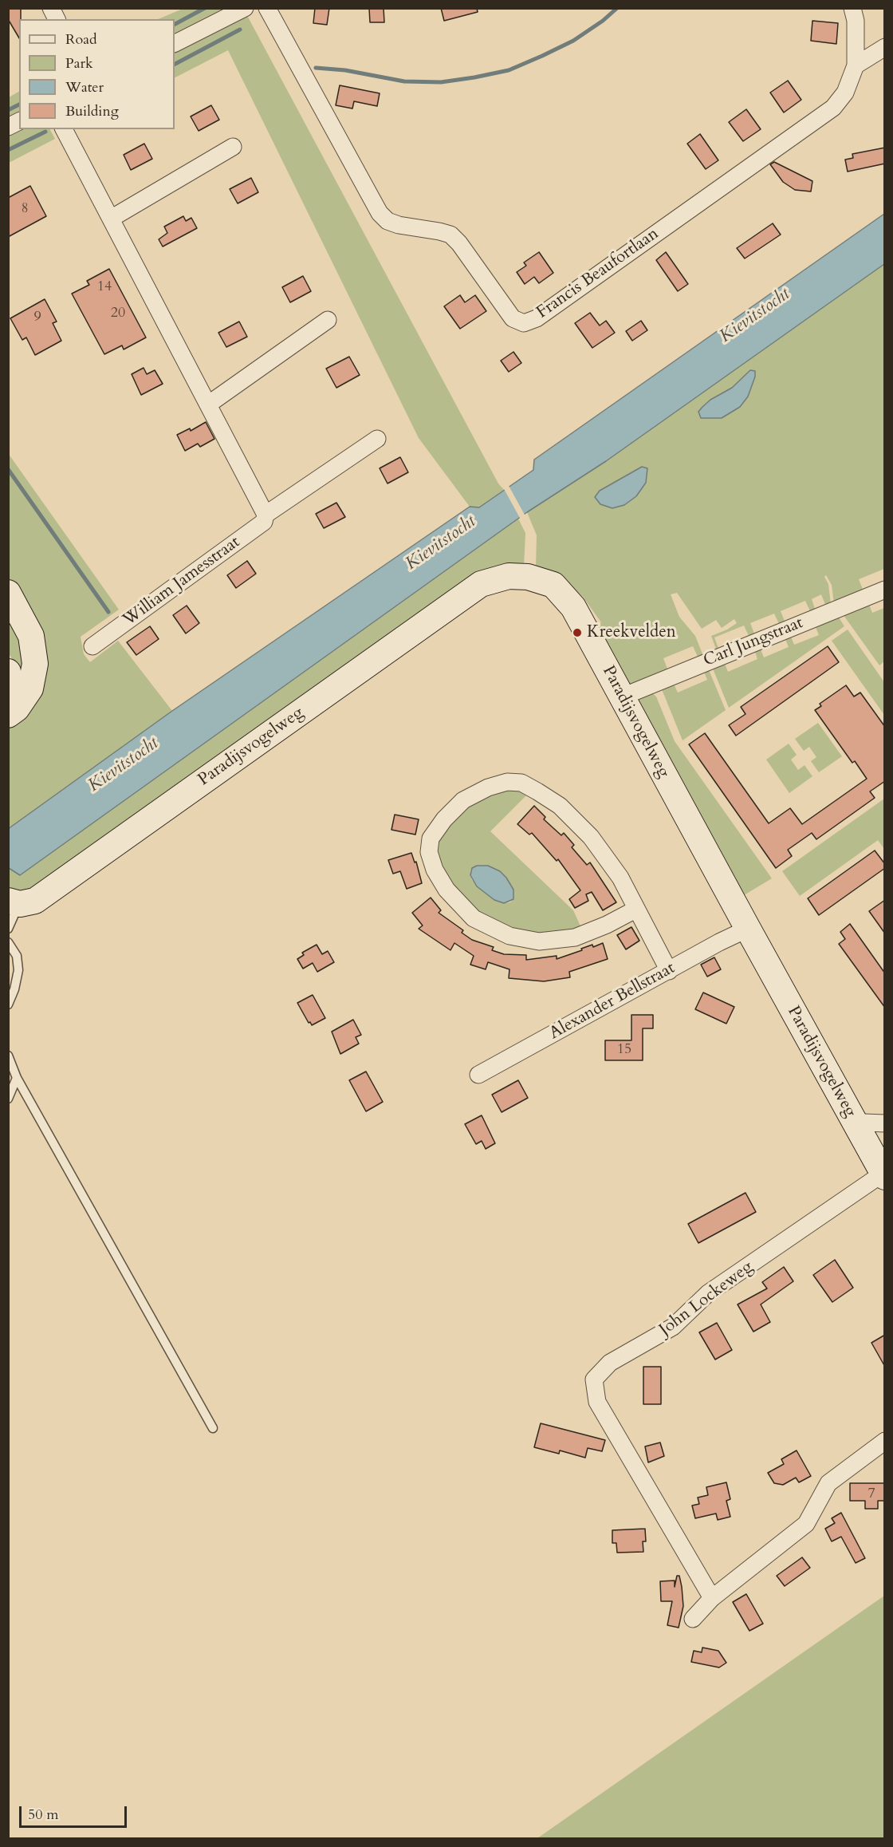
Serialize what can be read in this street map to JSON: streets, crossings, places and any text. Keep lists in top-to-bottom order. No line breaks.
{"streets":{"street":["Francis Beaufortlaan","William Jamesstraat","Carl Jungstraat","Paradijsvogelweg","Alexander Bellstraat","John Lockeweg"]},"crossings":[["Carl Jungstraat","Paradijsvogelweg"],["Paradijsvogelweg","Alexander Bellstraat"],["Paradijsvogelweg","John Lockeweg"]],"water":["Kievitstocht"],"places":["Kreekvelden"],"house_numbers":["8","14","20","9","15","7"],"legend":["Road","Park","Water","Building"],"scale_bar":"50 m"}
